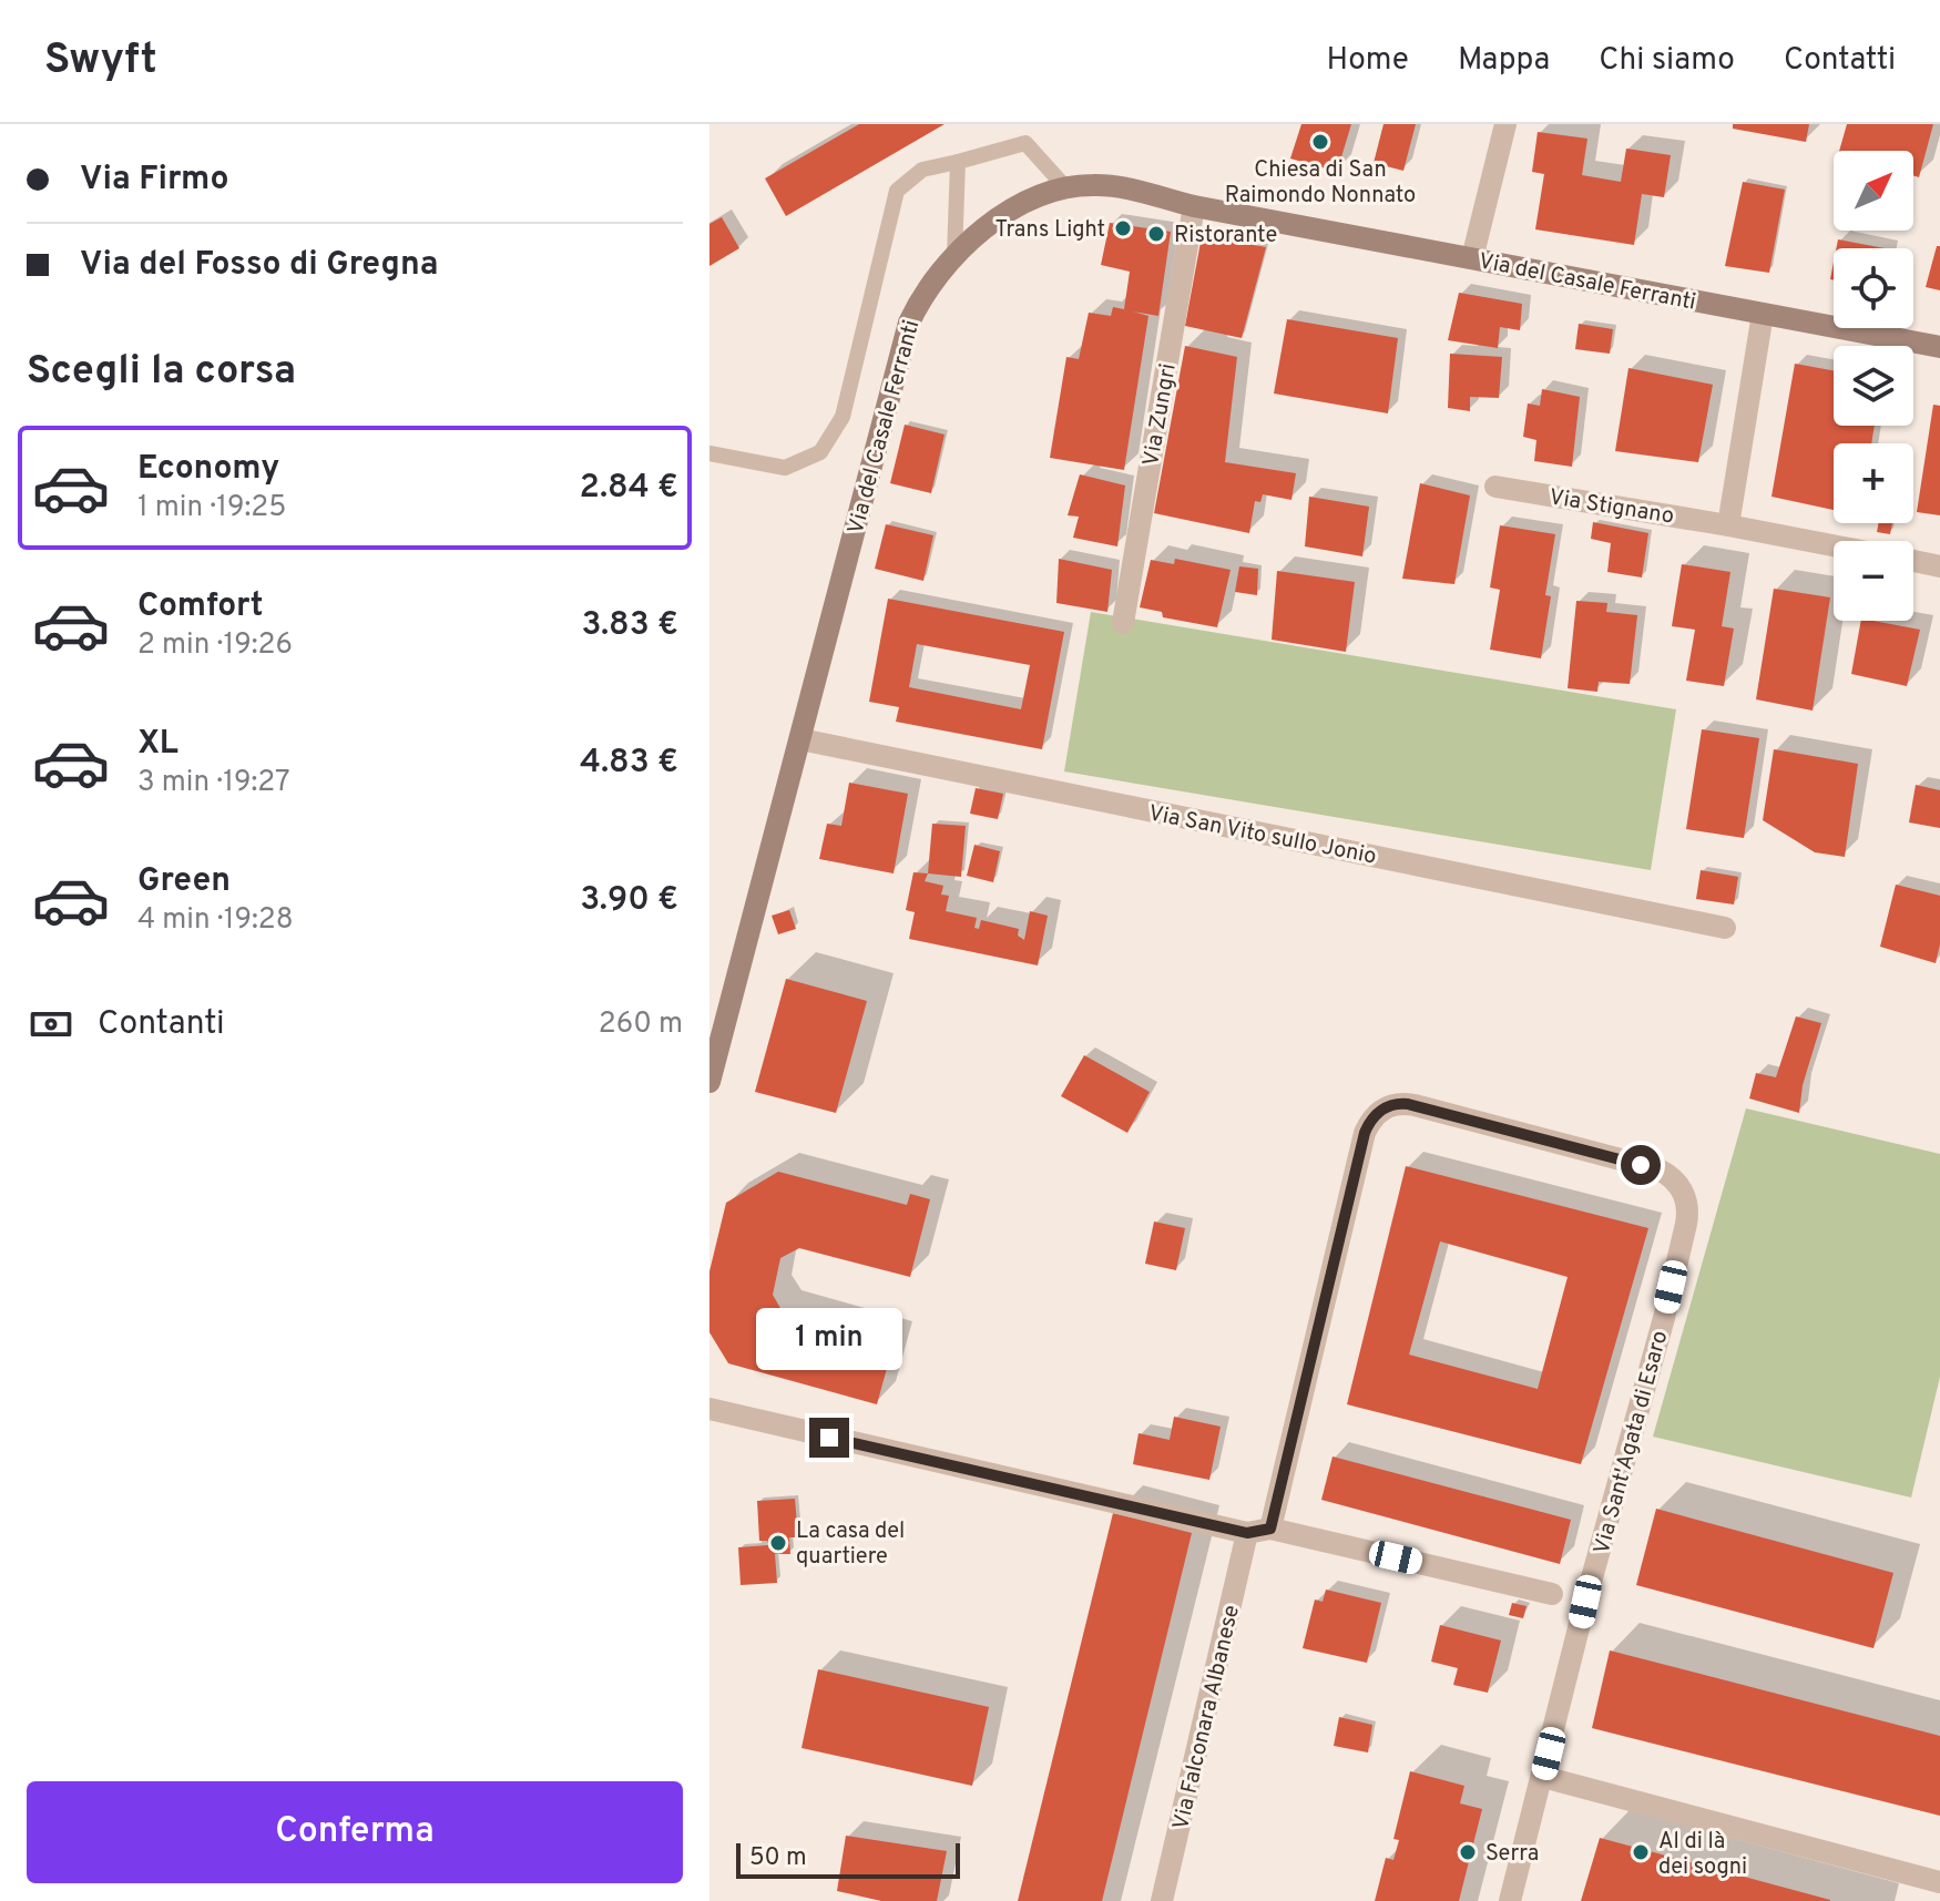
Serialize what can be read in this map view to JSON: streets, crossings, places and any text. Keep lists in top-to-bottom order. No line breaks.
{"streets":{"street":["Via del Casale Ferranti","Via Zungri","Via Stignano","Via San Vito sullo Jonio","Via Sant'Agata di Esaro","Via Falconara Albanese"]},"crossings":[["Via del Casale Ferranti","Via Zungri"],["Via del Casale Ferranti","Via San Vito sullo Jonio"]],"places":["Chiesa di San Raimondo Nonnato","Trans Light","Ristorante","La casa del quartiere","Serra","Al di là dei sogni"],"scale_bar":"50 m","north":"top right","page":{"header":"Swyft","nav":["Home","Mappa","Chi siamo","Contatti"],"banner":["Via Firmo","Via del Fosso di Gregna"],"map_buttons":["+","−"],"heading":"Scegli la corsa","list":[{"name":"Economy","note":"1 min · 19:25","value":"2.84 €"},{"name":"Comfort","note":"2 min · 19:26","value":"3.83 €"},{"name":"XL","note":"3 min · 19:27","value":"4.83 €"},{"name":"Green","note":"4 min · 19:28","value":"3.90 €"}],"pay":["Contanti","260 m"],"bubble":"1 min","buttons":"Conferma","scale":"50 m"}}
